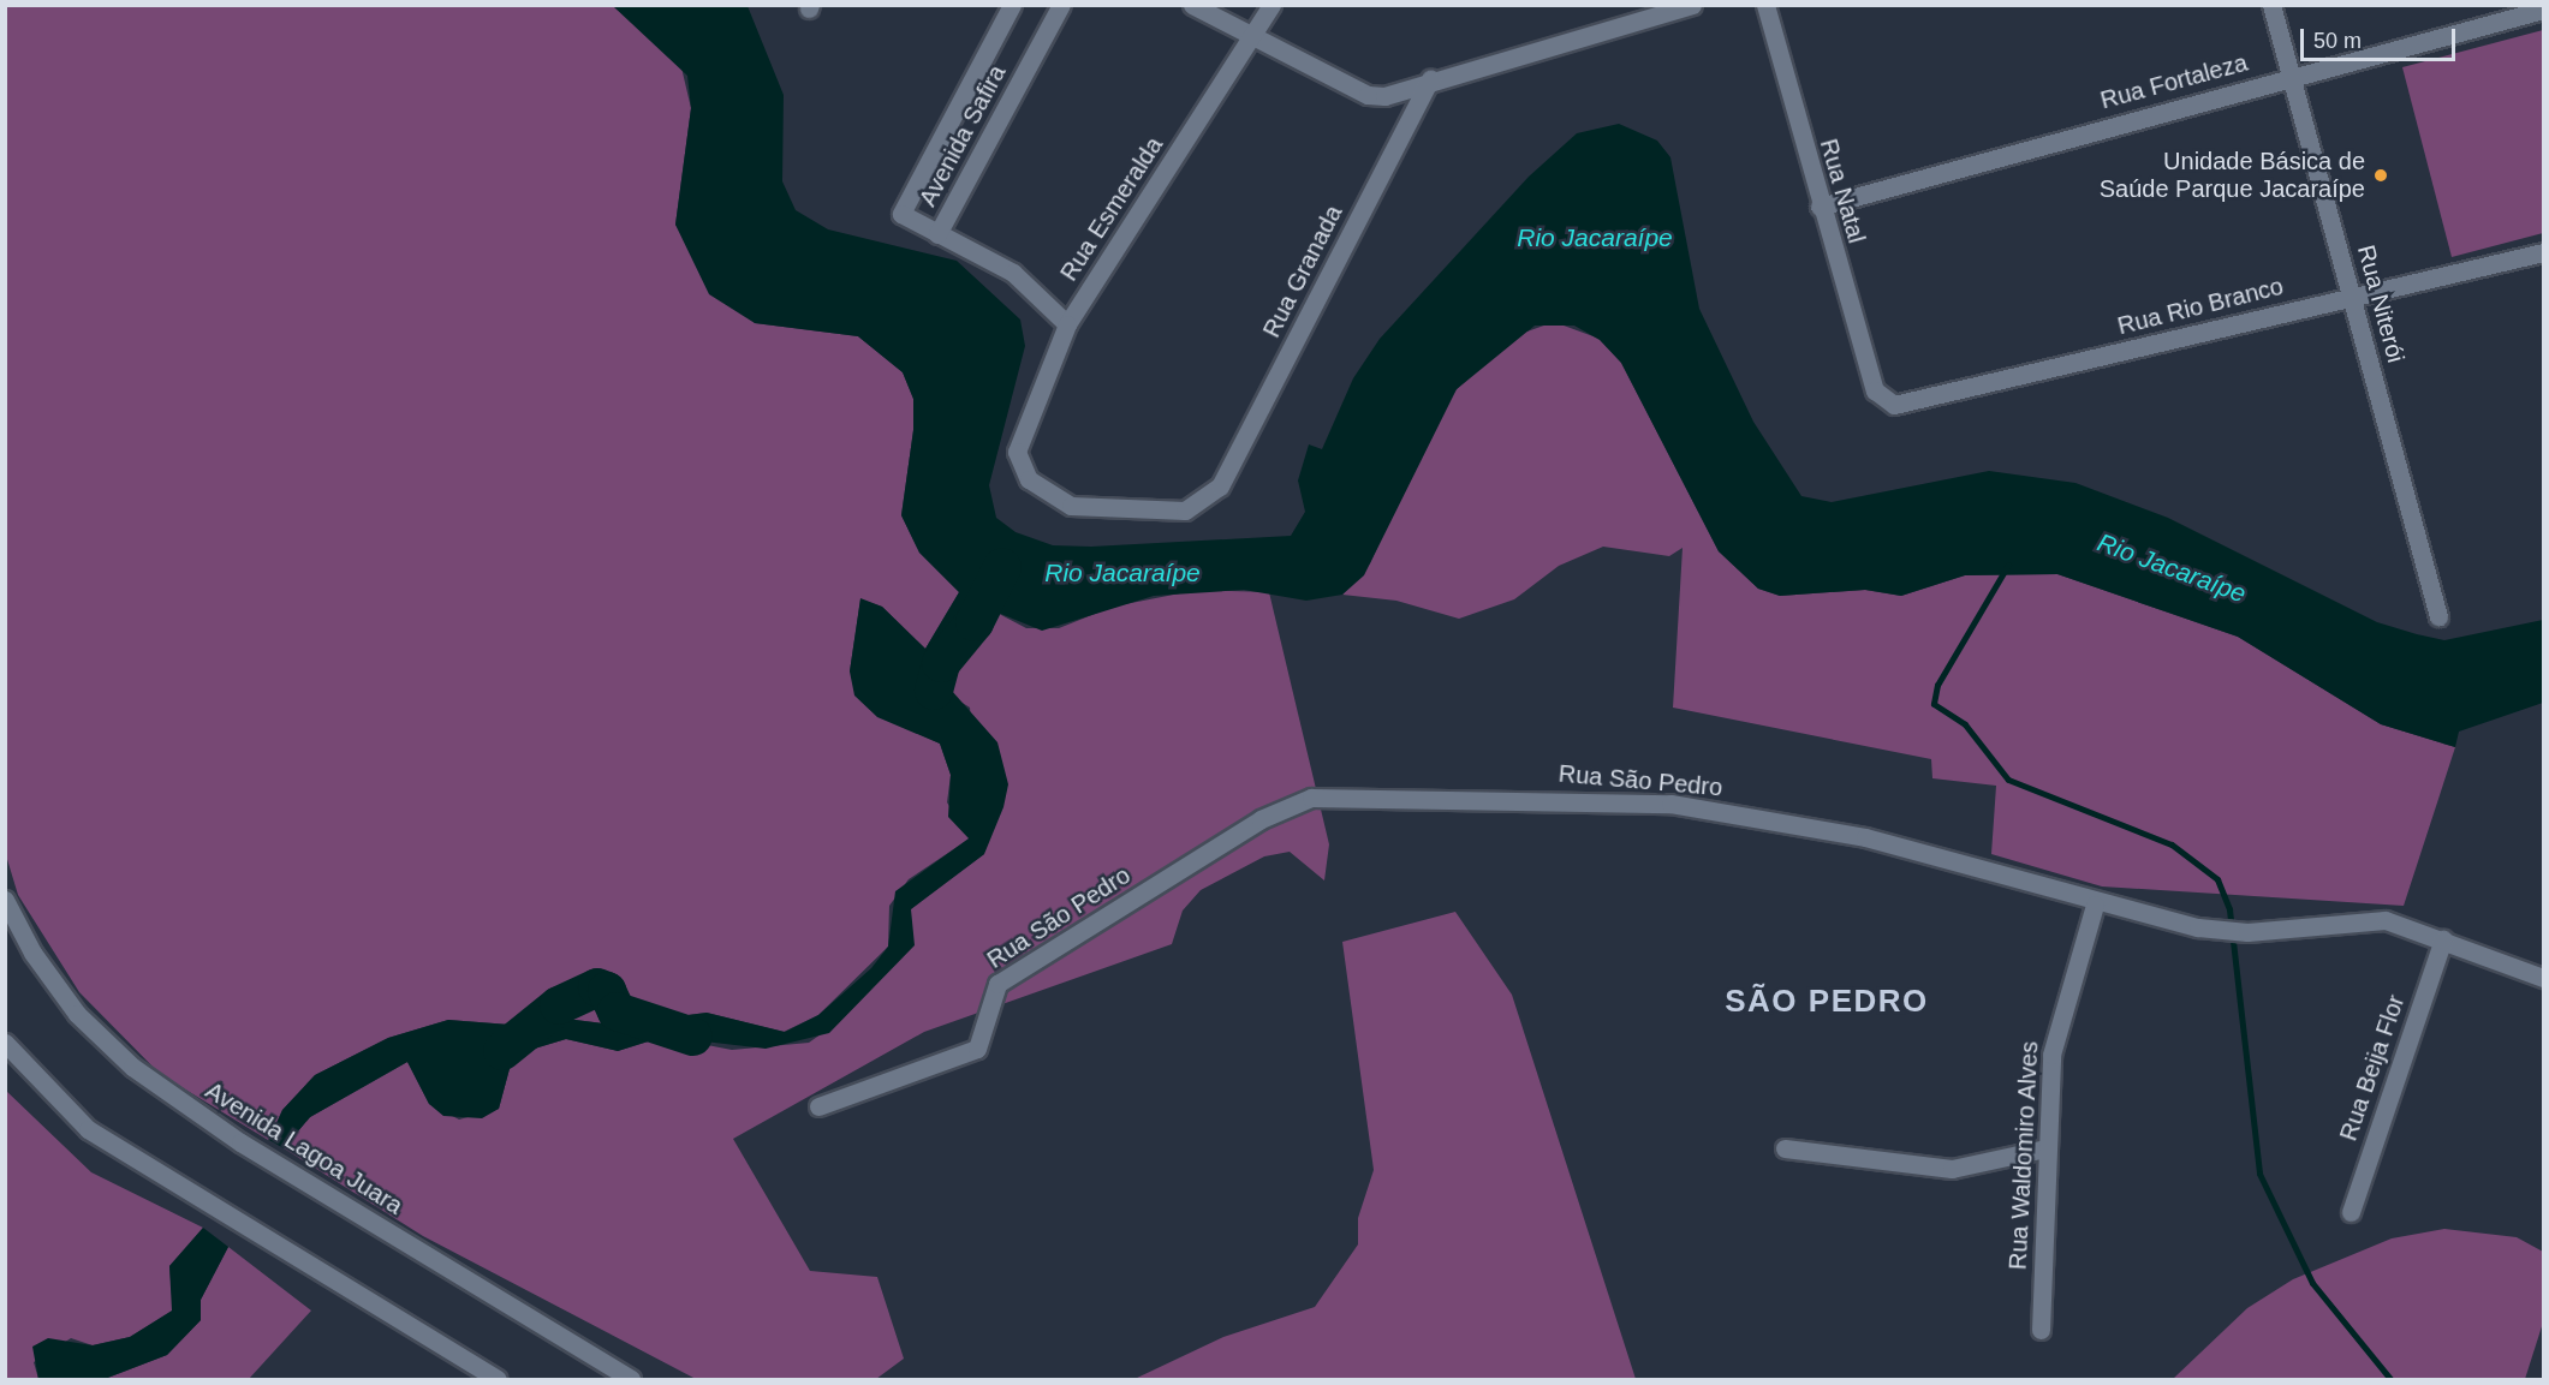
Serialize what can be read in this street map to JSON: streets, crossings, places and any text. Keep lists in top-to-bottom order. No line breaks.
{"streets":{"street":["Rua Fortaleza","Avenida Safira","Rua Natal","Rua Esmeralda","Rua Granada","Rua Niterói","Rua Rio Branco","Rua São Pedro","Rua Beija Flor","Avenida Lagoa Juara","Rua Waldomiro Alves"]},"crossings":[["Rua Fortaleza","Rua Natal"],["Rua Fortaleza","Rua Niterói"],["Rua Natal","Rua Rio Branco"],["Rua Esmeralda","Rua Granada"],["Rua Niterói","Rua Rio Branco"],["Rua São Pedro","Rua Beija Flor"],["Rua São Pedro","Rua Waldomiro Alves"]],"districts":["SÃO PEDRO"],"water":["Rio Jacaraípe"],"places":["Unidade Básica de Saúde Parque Jacaraípe"],"scale_bar":"50 m"}
